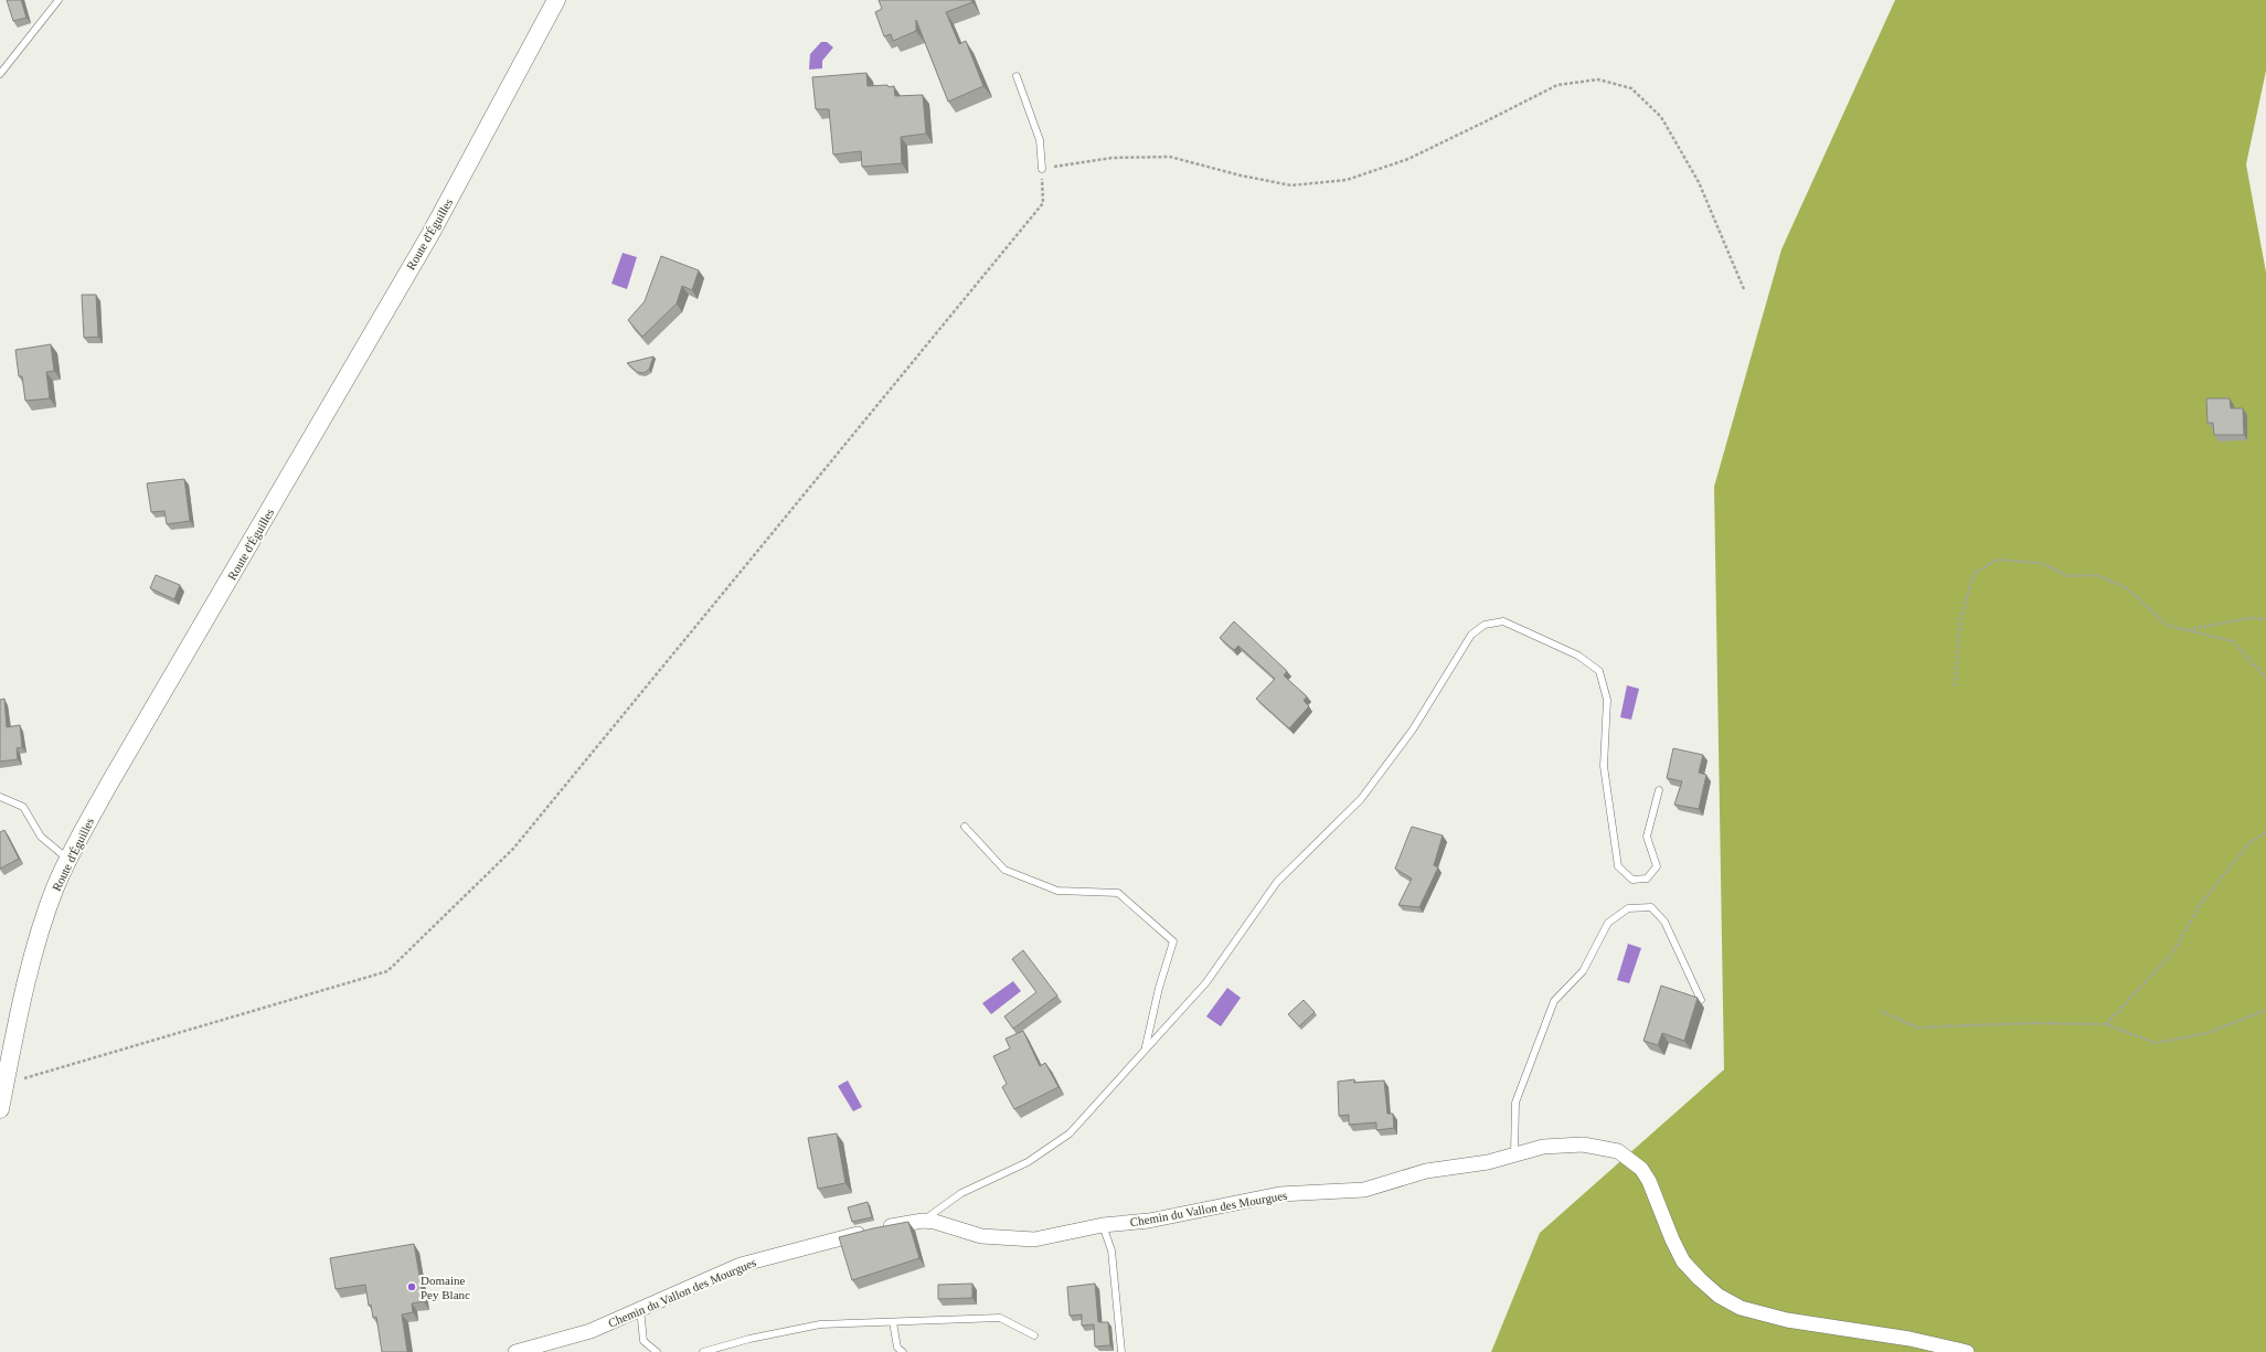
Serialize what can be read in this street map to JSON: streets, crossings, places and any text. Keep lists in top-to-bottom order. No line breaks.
{"streets":{"street":["Route d'Éguilles","Chemin du Vallon des Mourgues"]},"places":["Domaine Pey Blanc"]}
